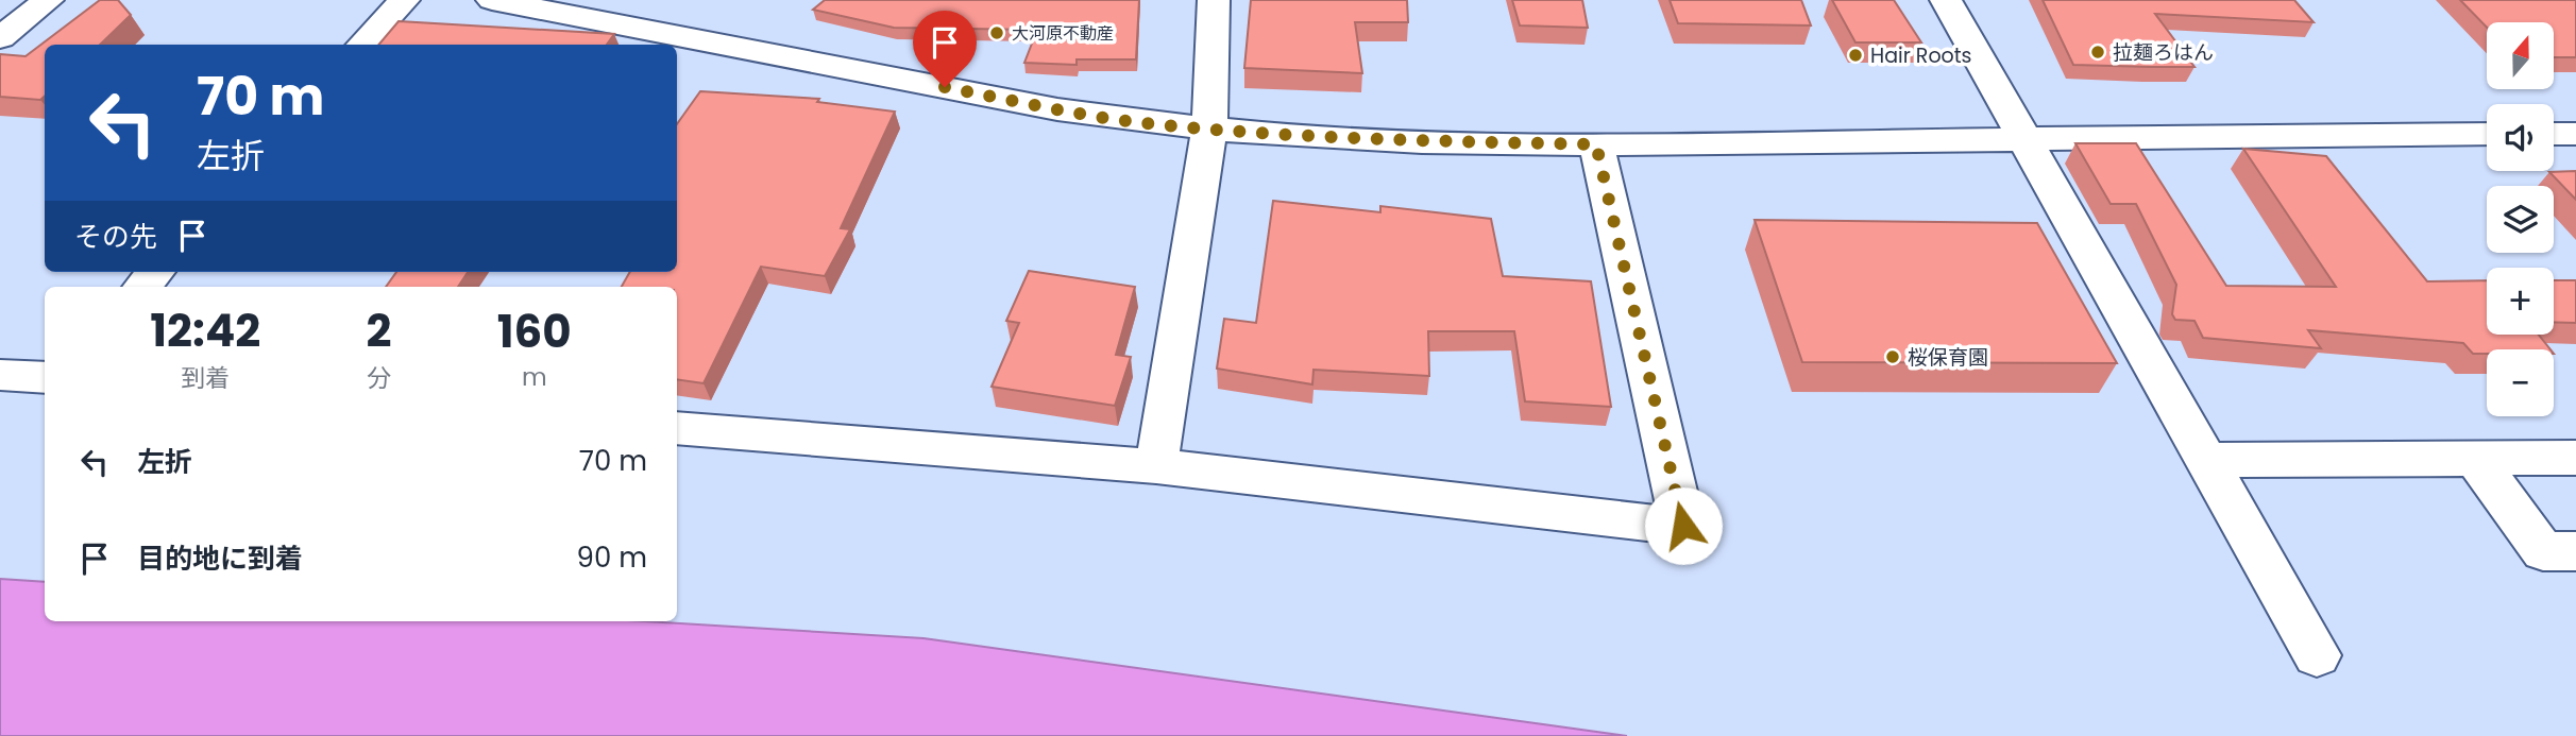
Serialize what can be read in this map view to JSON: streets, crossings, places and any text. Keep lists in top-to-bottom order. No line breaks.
{"places":["大河原不動産","拉麺ろはん","Hair Roots","桜保育園"],"north":"top","page":{"map_buttons":["+","−"],"turn":["70 m","左折"],"then":"その先","eta":["12:42","到着","2","分","160","m"],"list":[{"name":"左折","value":"70 m"},{"name":"目的地に到着","value":"90 m"}]}}
